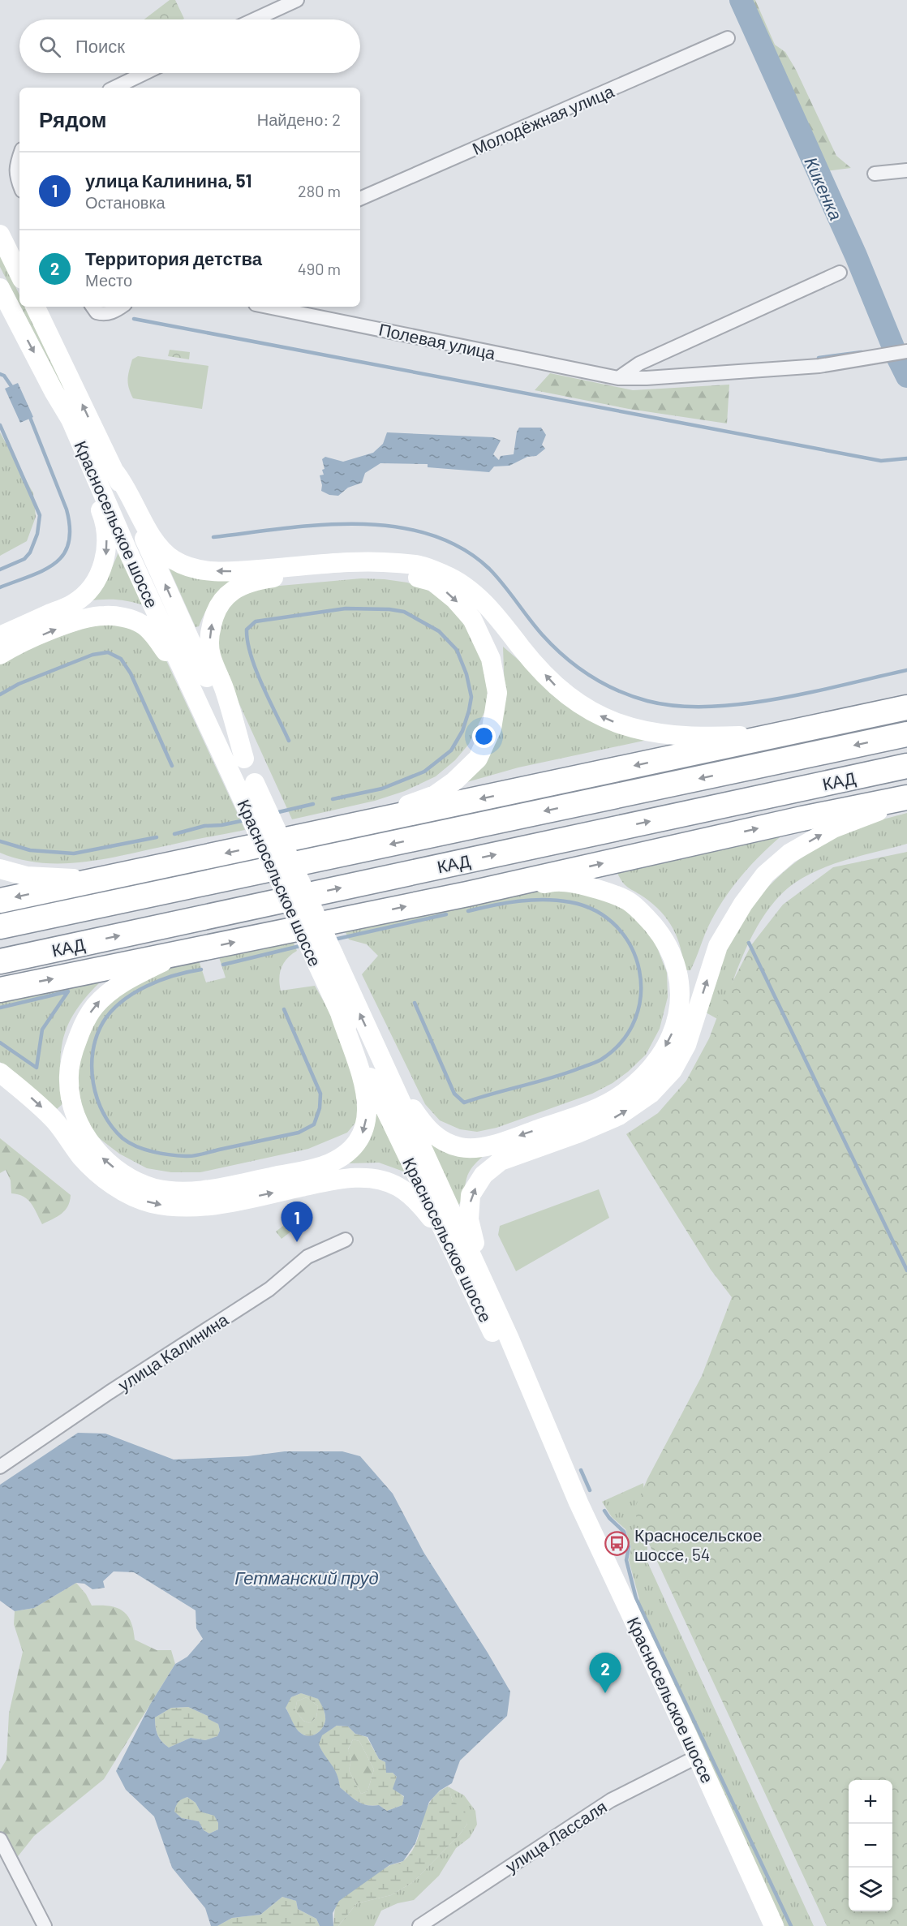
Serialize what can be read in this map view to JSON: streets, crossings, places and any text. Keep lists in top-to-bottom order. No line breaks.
{"streets":{"highway":["КАД"],"main road":["Красносельское шоссе"],"street":["Молодёжная улица","Полевая улица","улица Калинина","улица Лассаля"]},"crossings":[["Красносельское шоссе","улица Лассаля"]],"water":["Кикенка","Гетманский пруд"],"places":{"bus stop":["Красносельское шоссе, 54"]},"page":{"search":"Поиск","heading":["Рядом","Найдено: 2"],"list":[{"mark":"1","name":"улица Калинина, 51","note":"Остановка","value":"280 m"},{"mark":"2","name":"Территория детства","note":"Место","value":"490 m"}],"pins":["1","2"],"map_buttons":["+","−"]}}
